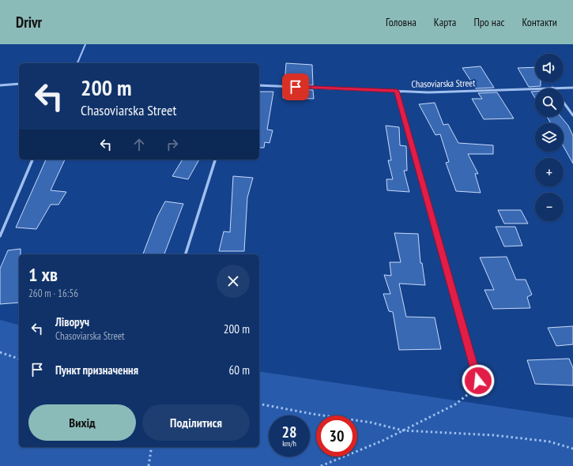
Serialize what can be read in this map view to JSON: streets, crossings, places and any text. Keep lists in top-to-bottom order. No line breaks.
{"streets":{"street":["Chasoviarska Street"]},"page":{"header":"Drivr","nav":["Головна","Карта","Про нас","Контакти"],"map_buttons":["+","−"],"turn":["200 m","Chasoviarska Street"],"heading":["1 хв","260 m · 16:56"],"list":[{"name":"Ліворуч","note":"Chasoviarska Street","value":"200 m"},{"name":"Пункт призначення","value":"60 m"}],"buttons":["Вихід","Поділитися"],"speed":"28 km/h","limit":"30"}}
